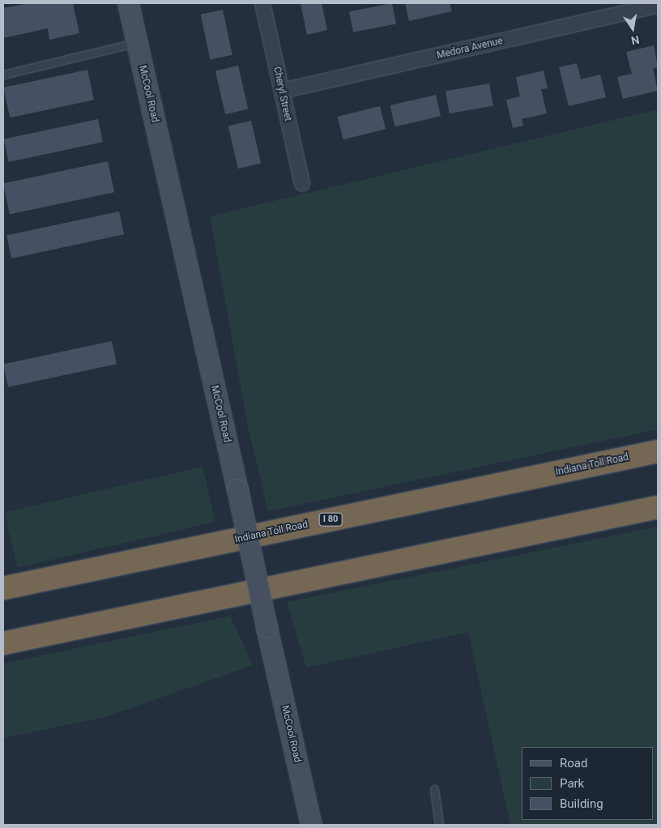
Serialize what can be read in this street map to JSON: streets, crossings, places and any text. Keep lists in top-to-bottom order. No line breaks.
{"streets":{"highway":["Indiana Toll Road","I 80"],"street":["Medora Avenue","McCool Road","Cheryl Street"]},"crossings":[["Medora Avenue","Cheryl Street"]],"legend":["Road","Park","Building"],"north":"bottom"}
